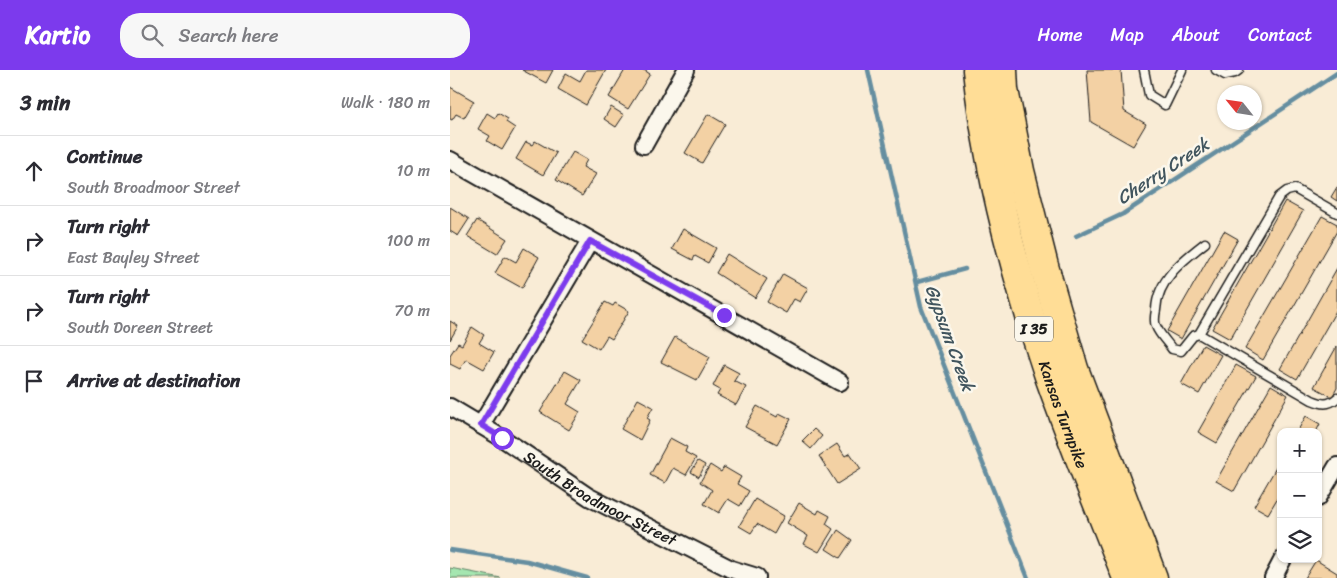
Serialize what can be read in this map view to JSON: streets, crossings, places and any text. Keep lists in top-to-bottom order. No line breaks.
{"streets":{"highway":["I 35","Kansas Turnpike"],"street":["South Broadmoor Street"]},"water":["Cherry Creek","Gypsum Creek"],"north":"top left","page":{"header":"Kartio","search":"Search here","nav":["Home","Map","About","Contact"],"heading":["3 min","Walk · 180 m"],"list":[["Continue","South Broadmoor Street","10 m"],["Turn right","East Bayley Street","100 m"],["Turn right","South Doreen Street","70 m"],"Arrive at destination"],"map_buttons":["+","−"]}}
